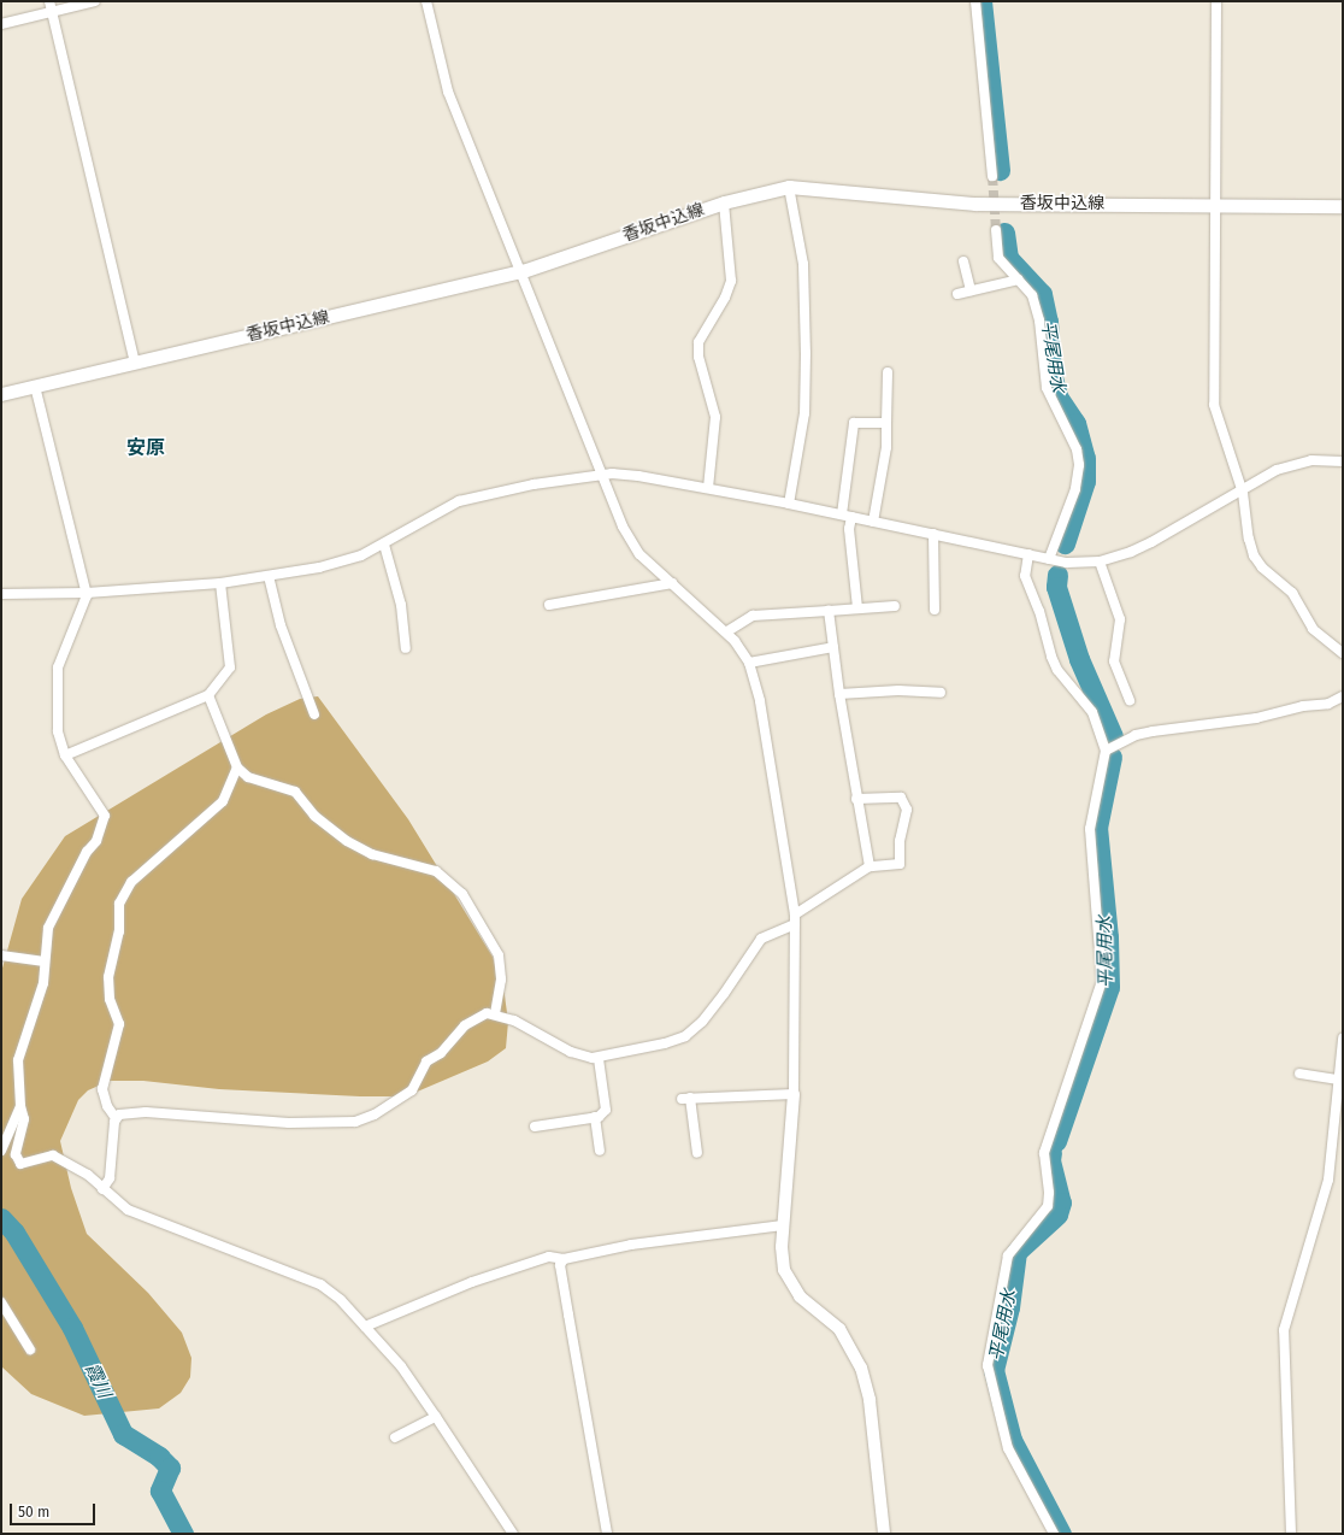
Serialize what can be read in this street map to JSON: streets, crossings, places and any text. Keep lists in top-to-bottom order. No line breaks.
{"streets":{"main road":["香坂中込線"]},"districts":["安原"],"water":["平尾用水","霞川"],"scale_bar":"50 m"}
